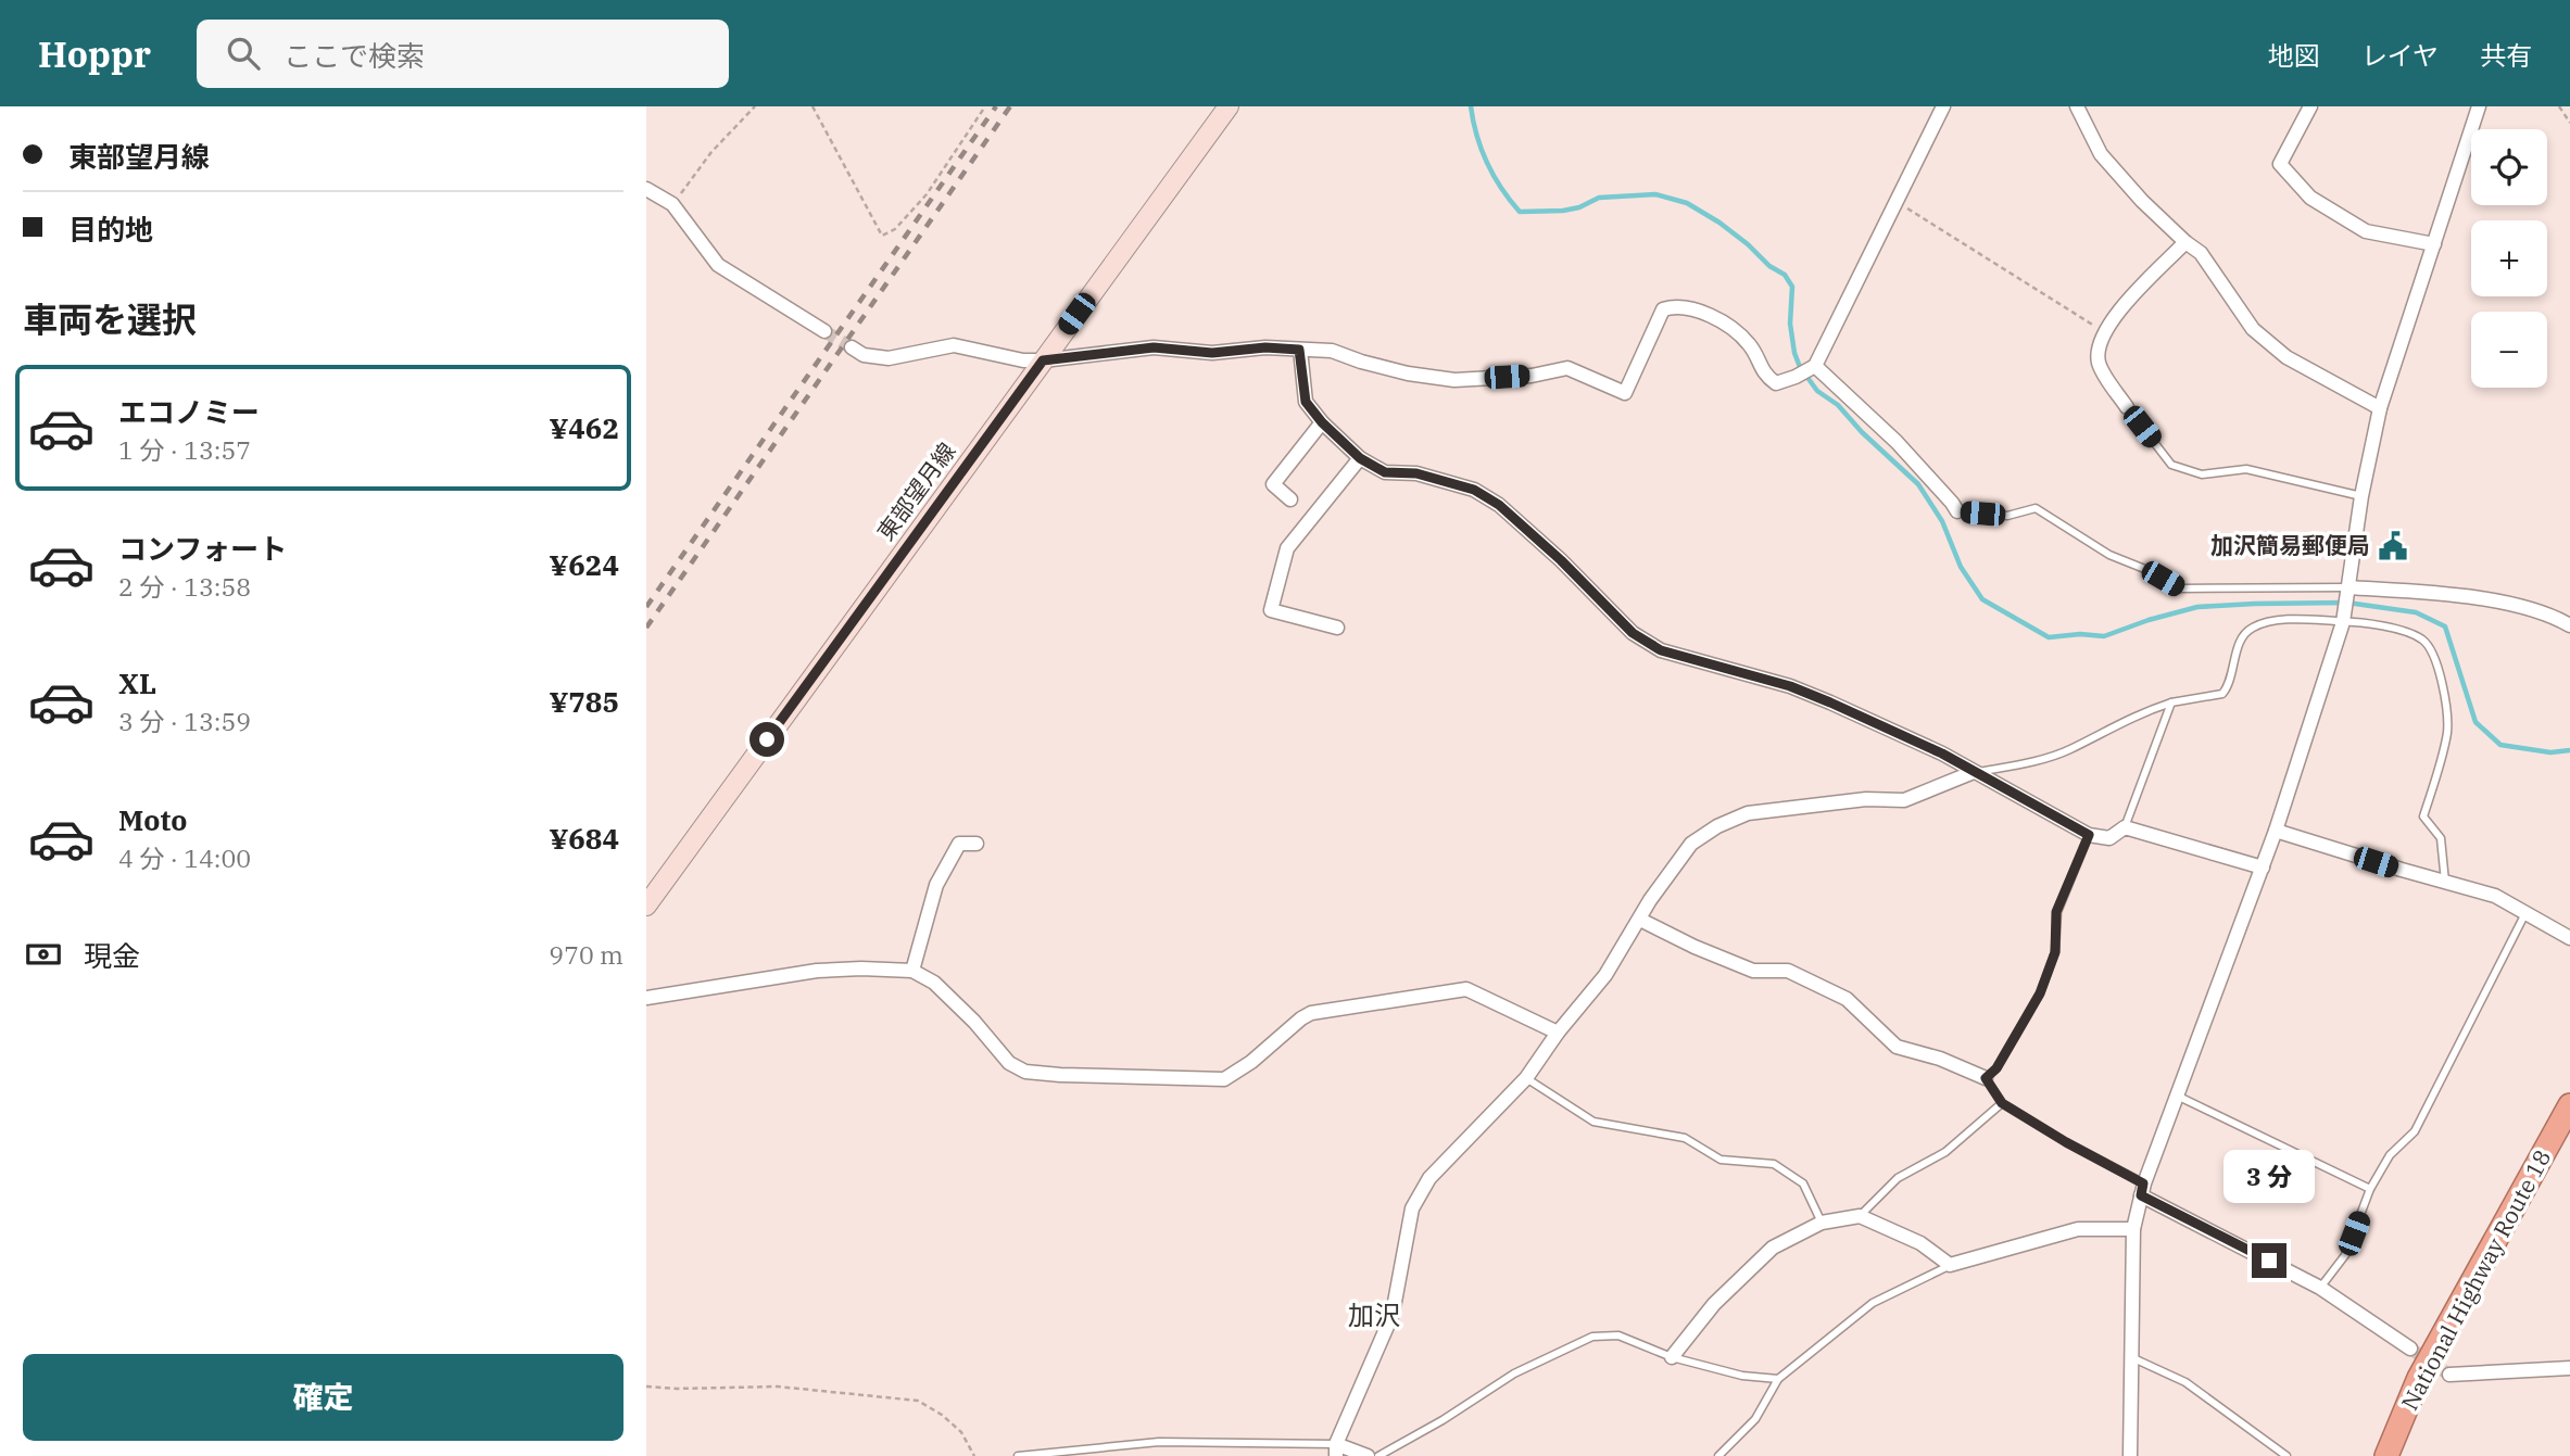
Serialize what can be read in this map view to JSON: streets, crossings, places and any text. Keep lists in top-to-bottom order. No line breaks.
{"streets":{"highway":["National Highway Route 18"],"main road":["東部望月線"]},"districts":["加沢"],"places":{"public building":["加沢簡易郵便局"]},"page":{"header":"Hoppr","search":"ここで検索","nav":["地図","レイヤ","共有"],"banner":["東部望月線","目的地"],"map_buttons":["+","−"],"heading":"車両を選択","list":[{"name":"エコノミー","note":"1 分 · 13:57","value":"¥462"},{"name":"コンフォート","note":"2 分 · 13:58","value":"¥624"},{"name":"XL","note":"3 分 · 13:59","value":"¥785"},{"name":"Moto","note":"4 分 · 14:00","value":"¥684"}],"pay":["現金","970 m"],"bubble":"3 分","buttons":"確定"}}
